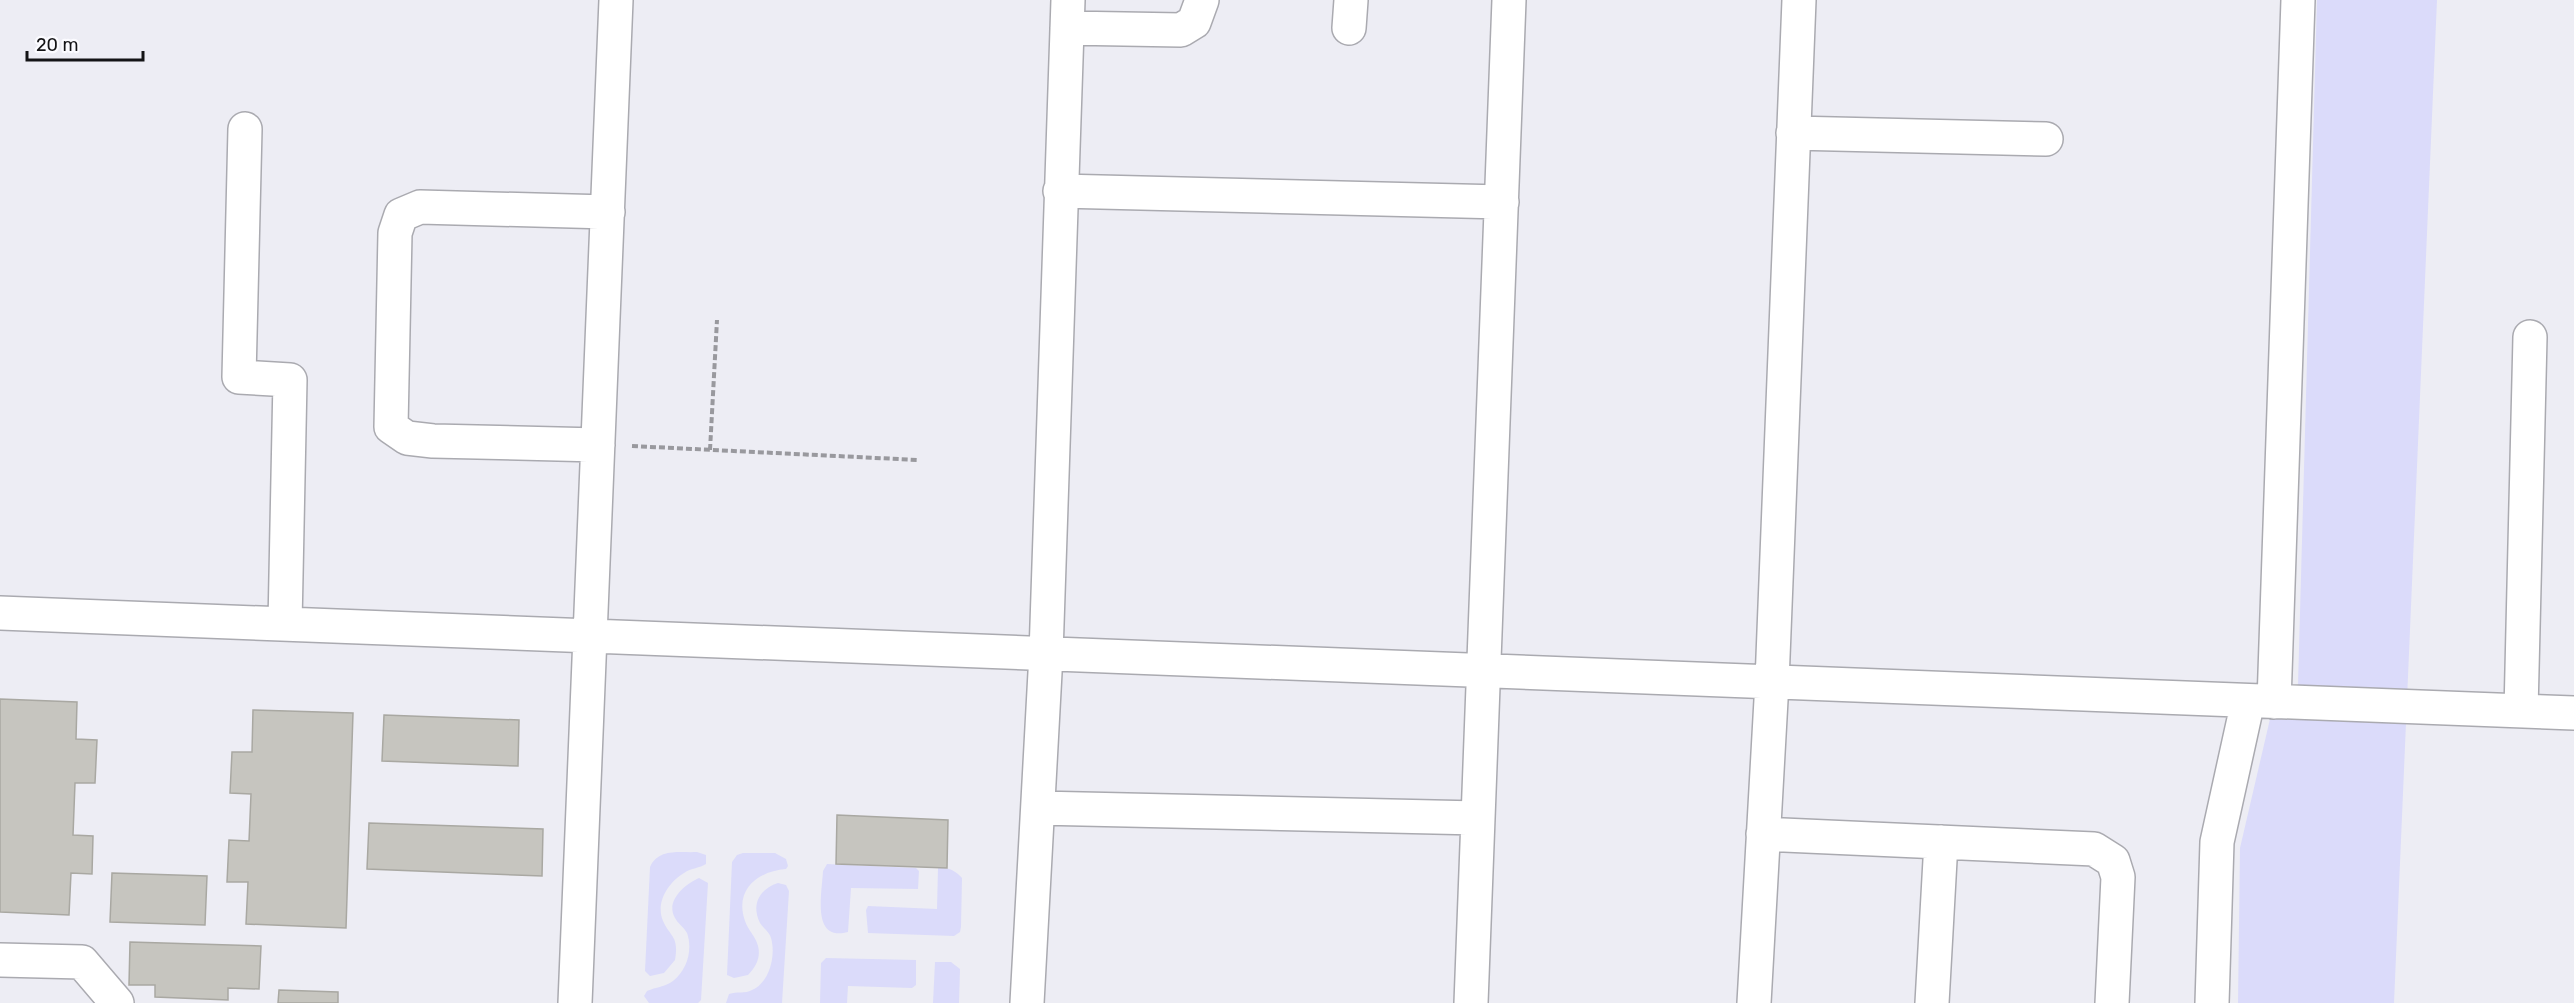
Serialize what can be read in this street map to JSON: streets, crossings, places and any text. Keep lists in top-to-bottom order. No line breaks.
{"scale_bar":"20 m"}
